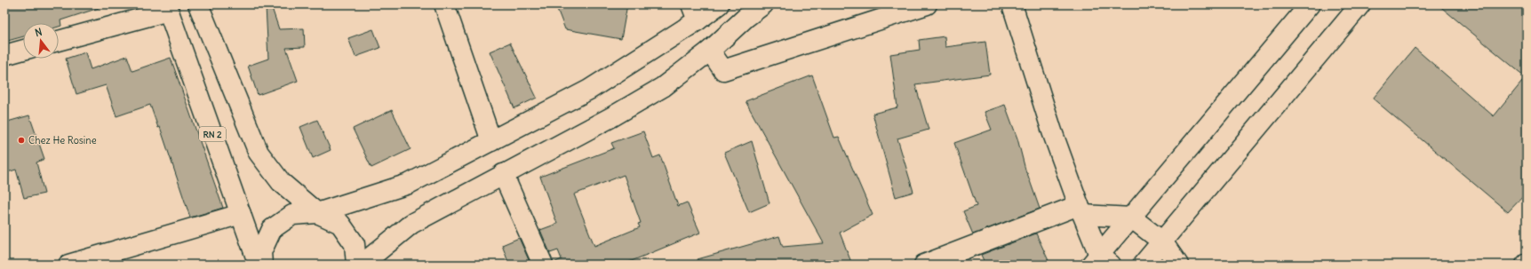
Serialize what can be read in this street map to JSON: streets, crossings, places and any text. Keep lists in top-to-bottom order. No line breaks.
{"streets":{"street":["RN 2"]},"places":["Chez He Rosine"],"north":"top"}
